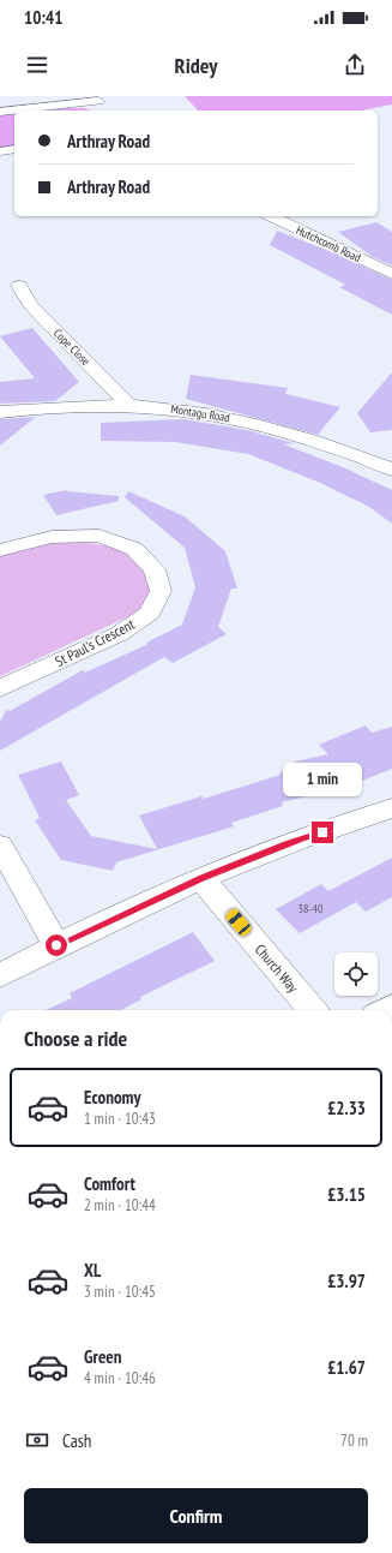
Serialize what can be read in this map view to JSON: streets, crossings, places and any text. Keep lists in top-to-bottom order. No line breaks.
{"streets":{"street":["Hutchcomb Road","Cope Close","Montagu Road","St Paul's Crescent","Church Way"]},"crossings":[["Cope Close","Montagu Road"]],"house_numbers":["38-40"],"page":{"status":"10:41","header":"Ridey","banner":["Arthray Road","Arthray Road"],"bubble":"1 min","heading":"Choose a ride","list":[{"name":"Economy","note":"1 min · 10:43","value":"£2.33"},{"name":"Comfort","note":"2 min · 10:44","value":"£3.15"},{"name":"XL","note":"3 min · 10:45","value":"£3.97"},{"name":"Green","note":"4 min · 10:46","value":"£1.67"}],"pay":["Cash","70 m"],"buttons":"Confirm"}}
